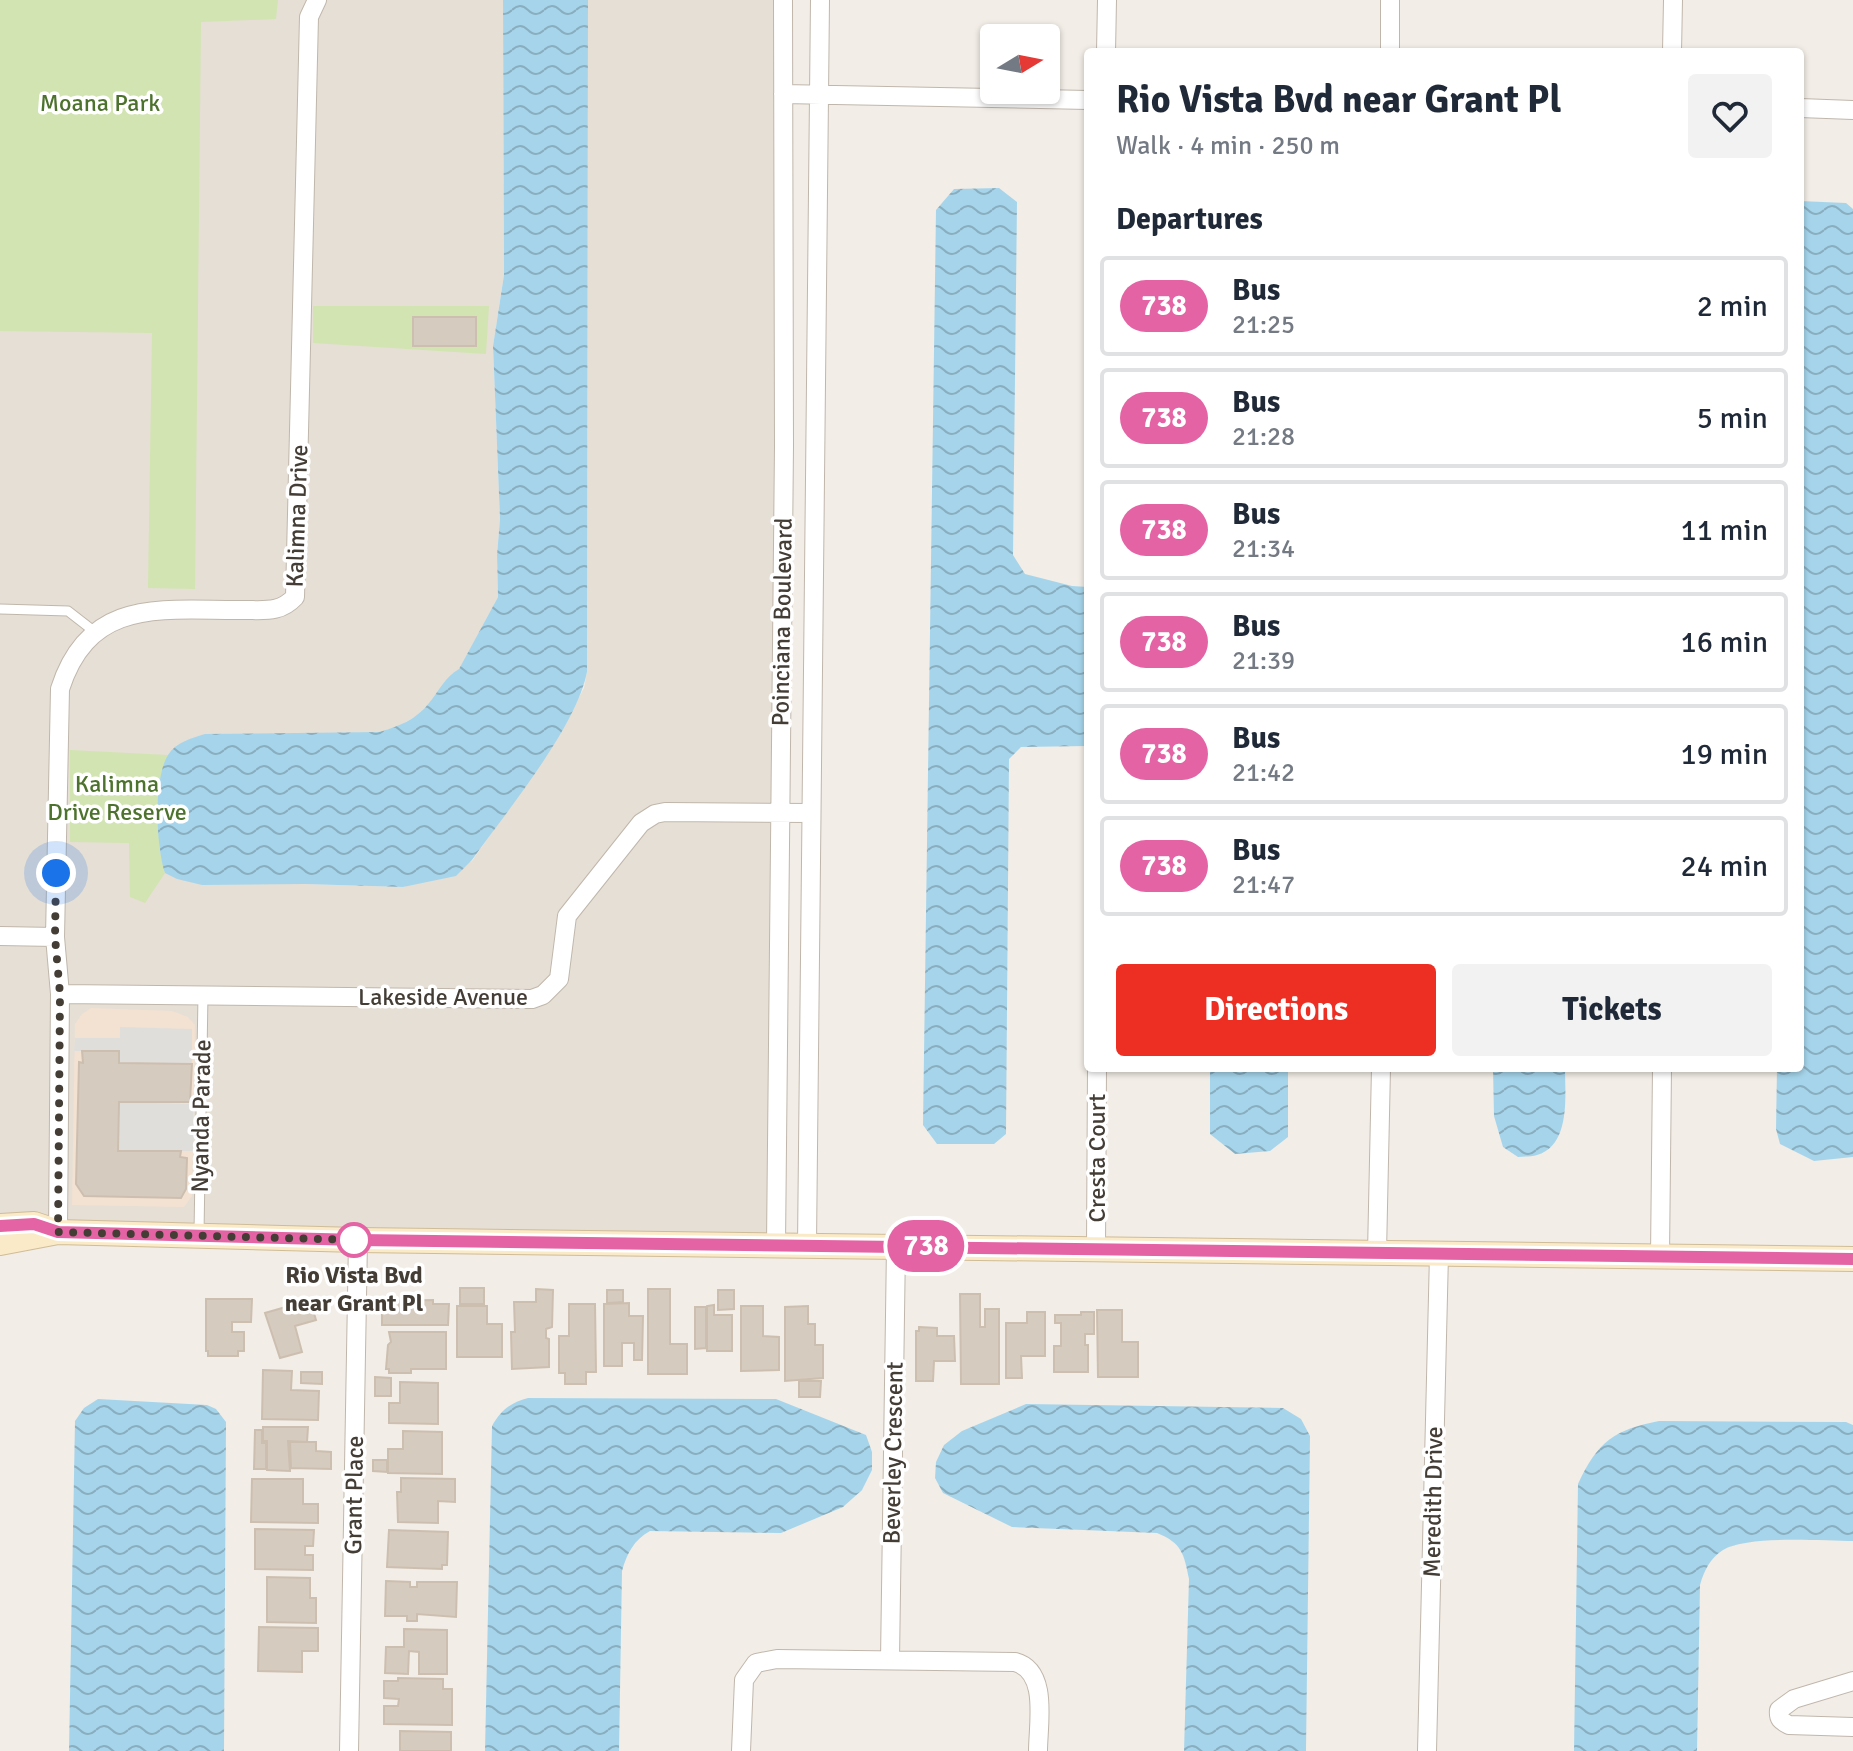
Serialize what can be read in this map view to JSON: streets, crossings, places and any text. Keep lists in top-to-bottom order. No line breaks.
{"streets":{"street":["Kalimna Drive","Poinciana Boulevard","Lakeside Avenue","Cresta Court","Beverley Crescent","Grant Place","Meredith Drive"],"lane":["Nyanda Parade"]},"crossings":[["Kalimna Drive","Lakeside Avenue"],["Poinciana Boulevard","Lakeside Avenue"],["Lakeside Avenue","Nyanda Parade"]],"parks":["Moana Park","Kalimna Drive Reserve"],"places":["Rio Vista Bvd near Grant Pl"],"lines":["bus line 738"],"north":"right","page":{"on_map":"738","heading":[["Rio Vista Bvd near Grant Pl","Walk · 4 min · 250 m"],"Departures"],"list":[{"mark":"738","name":"Bus","note":"21:25","value":"2 min"},{"mark":"738","name":"Bus","note":"21:28","value":"5 min"},{"mark":"738","name":"Bus","note":"21:34","value":"11 min"},{"mark":"738","name":"Bus","note":"21:39","value":"16 min"},{"mark":"738","name":"Bus","note":"21:42","value":"19 min"},{"mark":"738","name":"Bus","note":"21:47","value":"24 min"}],"buttons":["Directions","Tickets"]}}
